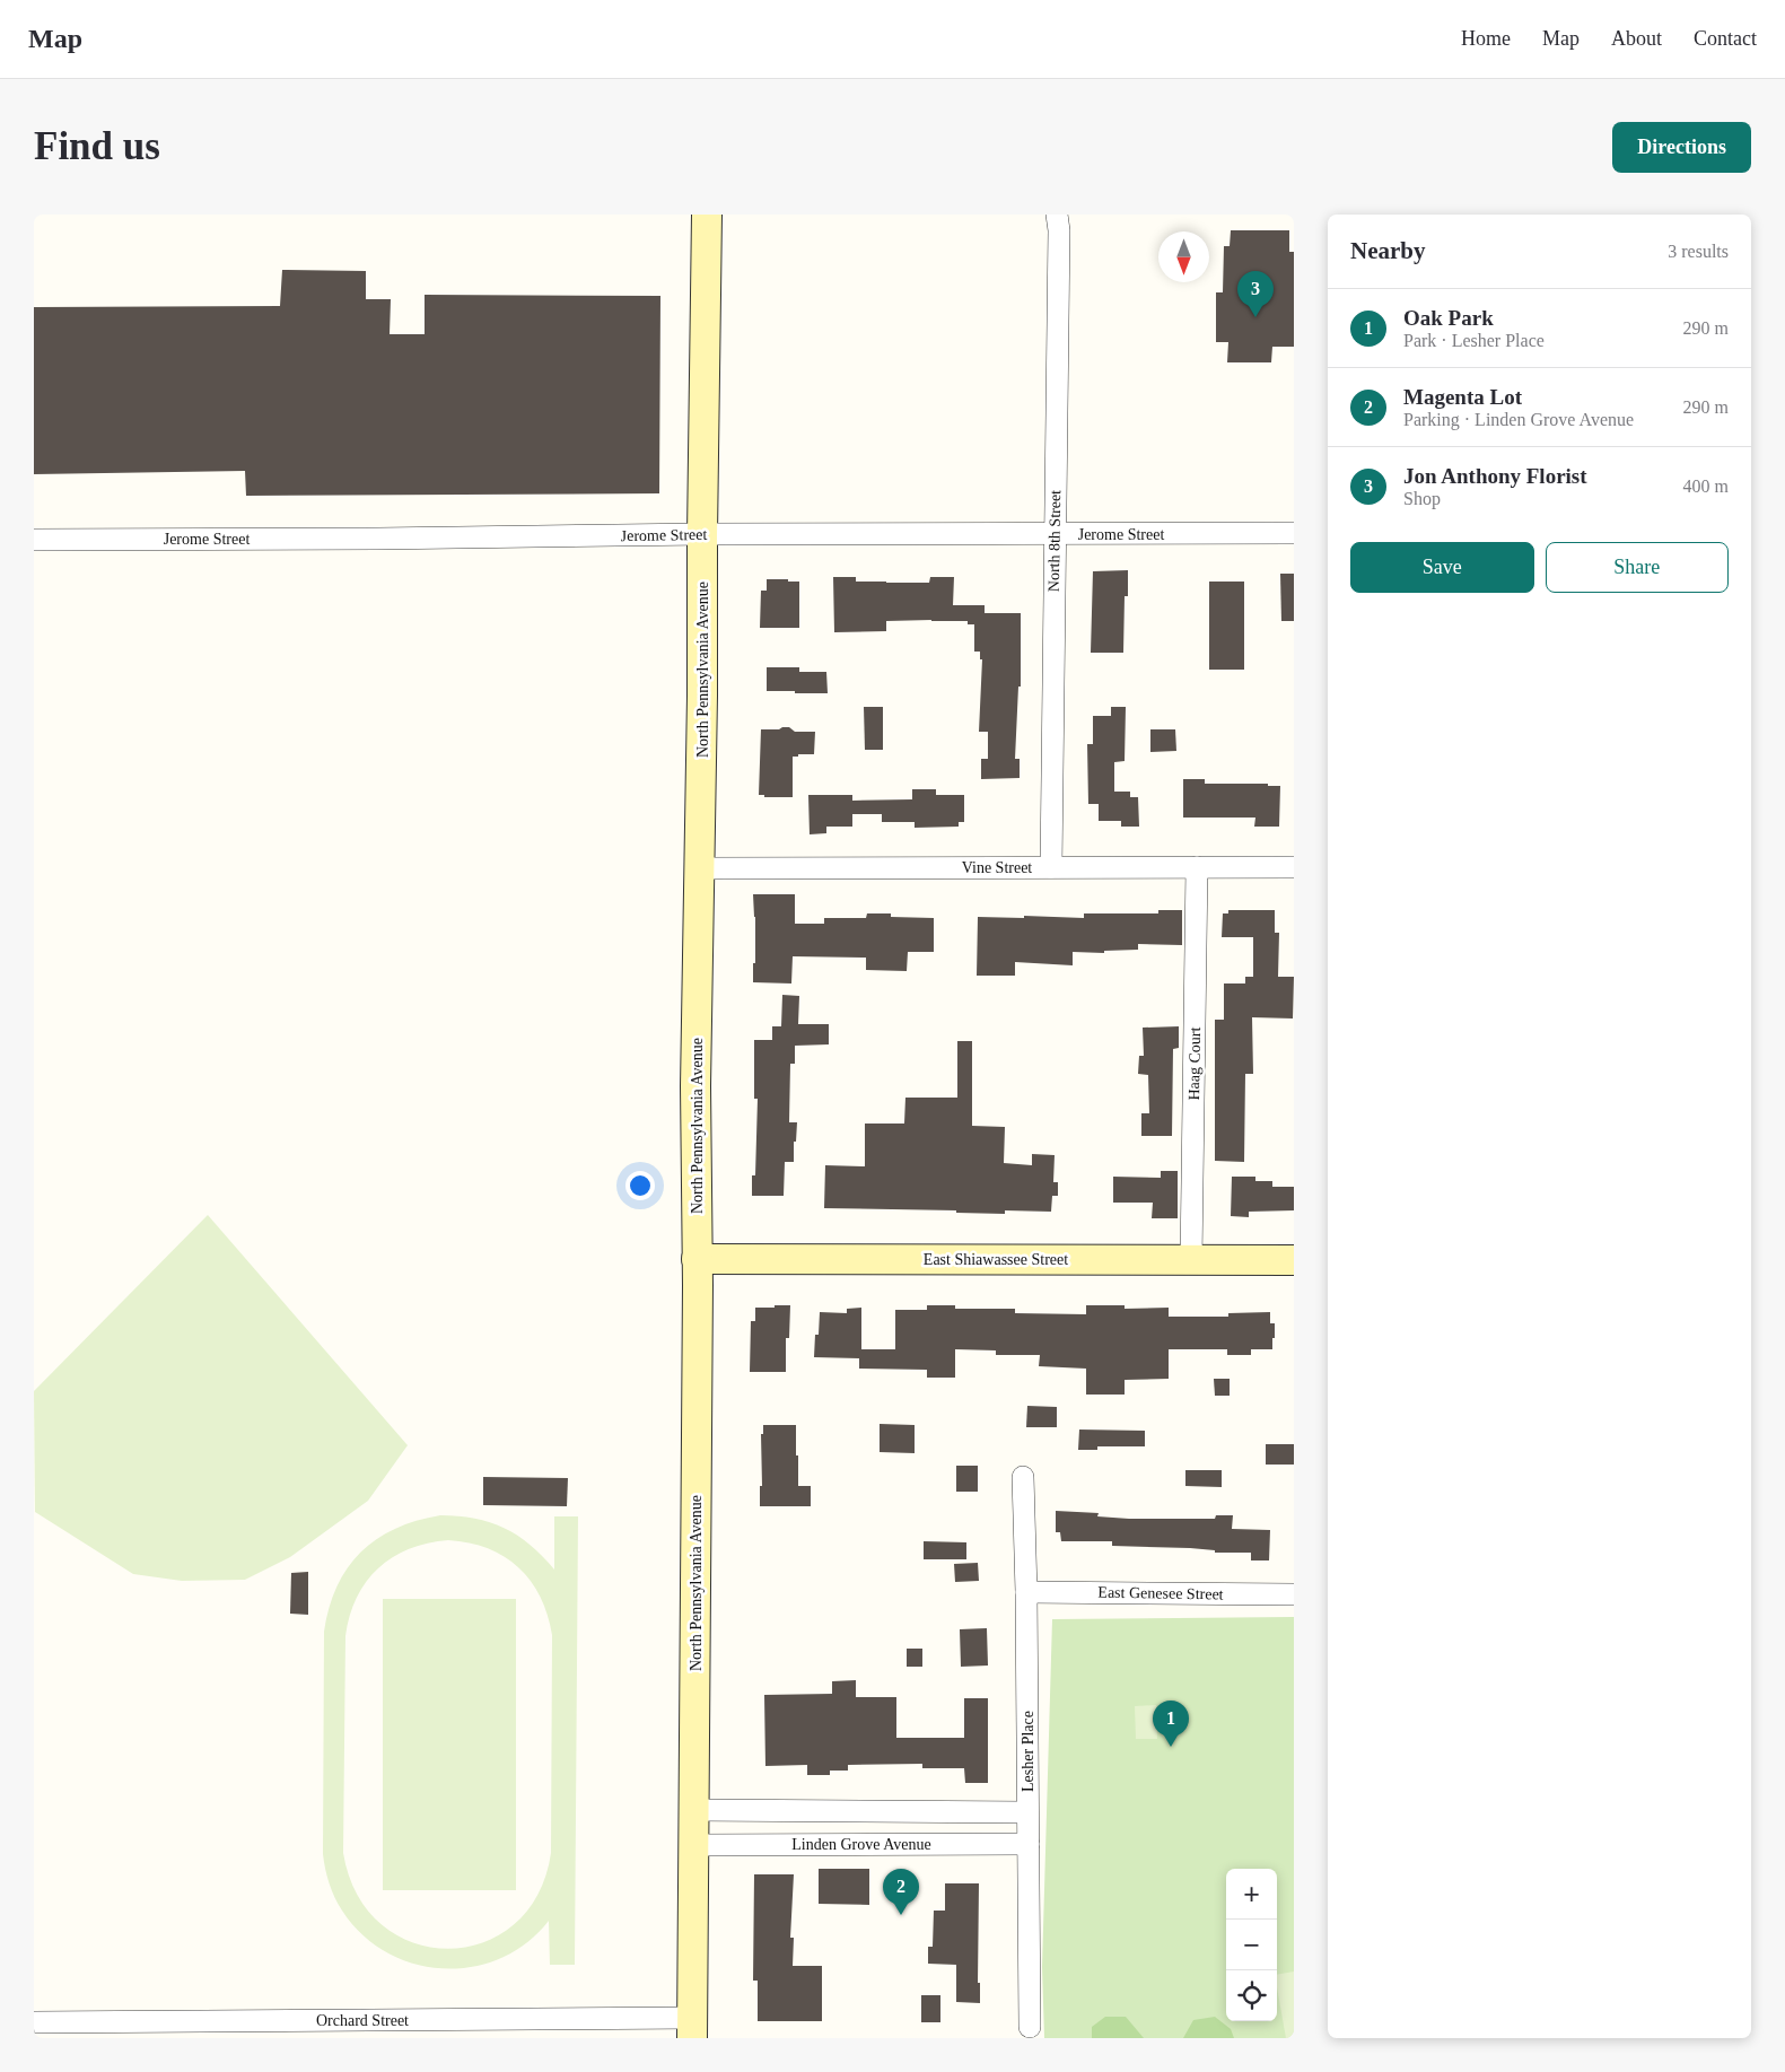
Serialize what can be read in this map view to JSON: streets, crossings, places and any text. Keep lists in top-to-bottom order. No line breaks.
{"streets":{"main road":["North Pennsylvania Avenue","East Shiawassee Street"],"street":["Jerome Street","North 8th Street","Vine Street","Haag Court","East Genesee Street","Lesher Place","Linden Grove Avenue","Orchard Street"]},"crossings":[["Jerome Street","North 8th Street"],["Jerome Street","North Pennsylvania Avenue"],["North 8th Street","Vine Street"],["North Pennsylvania Avenue","Vine Street"],["North Pennsylvania Avenue","East Shiawassee Street"],["North Pennsylvania Avenue","Linden Grove Avenue"],["North Pennsylvania Avenue","Orchard Street"],["Vine Street","Haag Court"],["Haag Court","East Shiawassee Street"],["East Genesee Street","Lesher Place"],["Lesher Place","Linden Grove Avenue"]],"north":"bottom","page":{"header":"Map","nav":["Home","Map","About","Contact"],"buttons":["Directions",["Save","Share"]],"title":"Find us","heading":["Nearby","3 results"],"pins":["3","1","2"],"list":[{"mark":"1","name":"Oak Park","note":"Park · Lesher Place","value":"290 m"},{"mark":"2","name":"Magenta Lot","note":"Parking · Linden Grove Avenue","value":"290 m"},{"mark":"3","name":"Jon Anthony Florist","note":"Shop","value":"400 m"}],"map_buttons":["+","−"]}}
